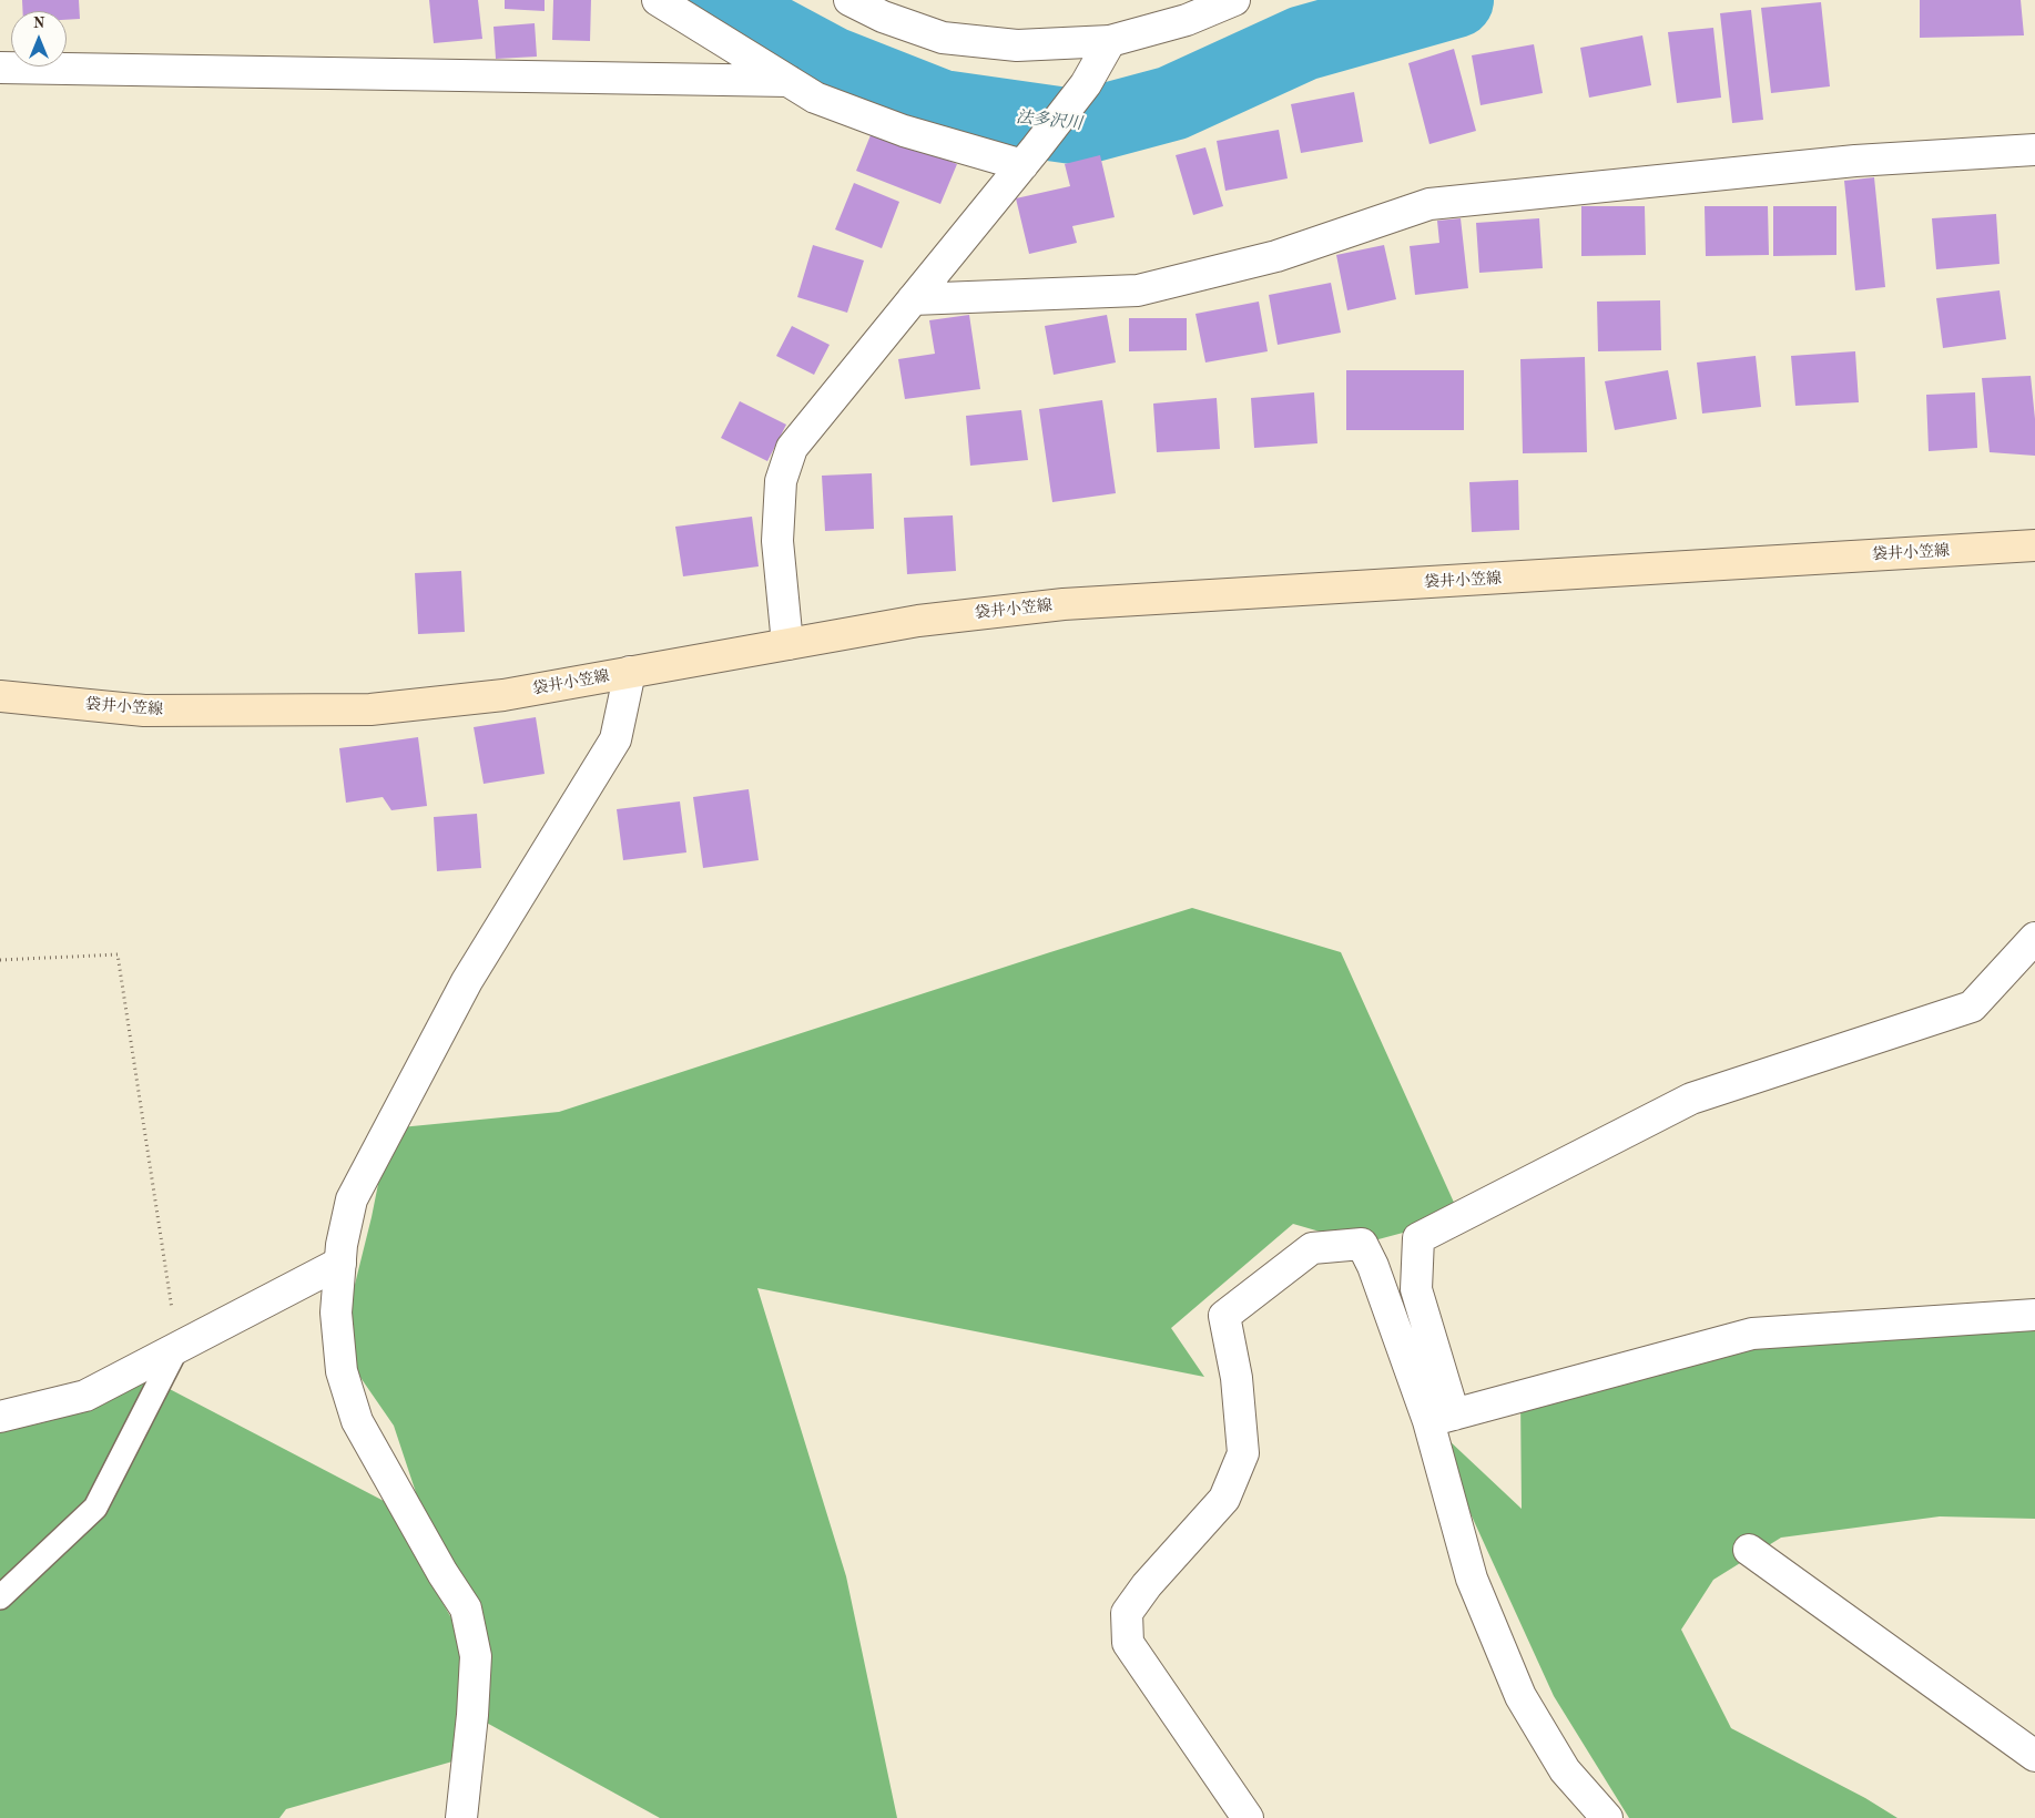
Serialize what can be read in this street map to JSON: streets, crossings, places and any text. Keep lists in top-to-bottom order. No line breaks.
{"streets":{"main road":["袋井小笠線"]},"water":["法多沢川"],"north":"top"}
